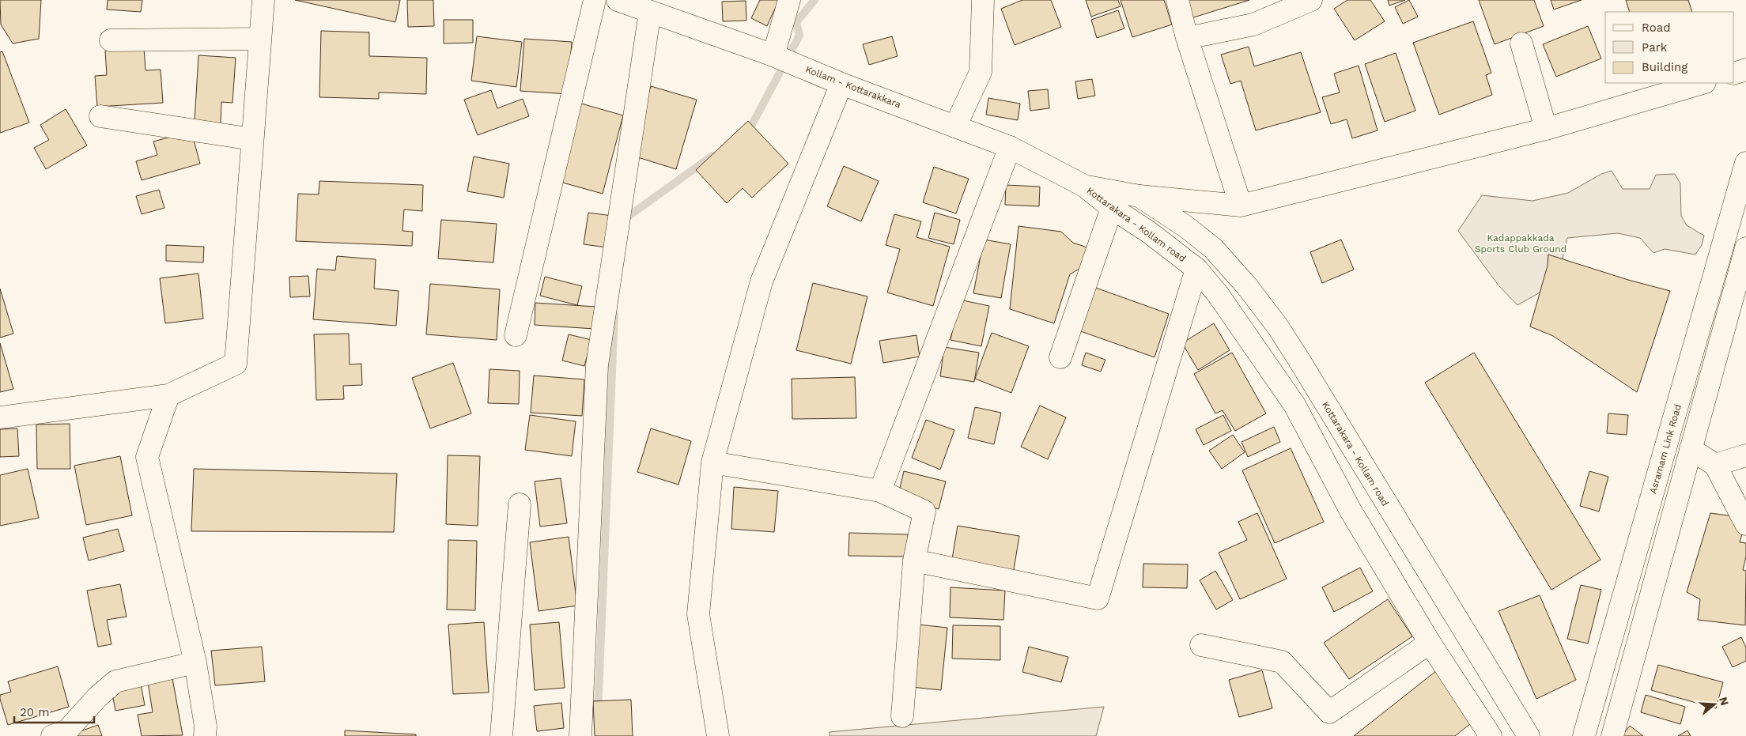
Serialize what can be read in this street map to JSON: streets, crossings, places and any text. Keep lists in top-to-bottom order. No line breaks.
{"streets":{"street":["Kollam - Kottarakkara","Kottarakara - Kollam road","Asramam Link Road"]},"crossings":[["Kollam - Kottarakkara","Kottarakara - Kollam road"]],"parks":["Kadappakkada Sports Club Ground"],"legend":["Road","Park","Building"],"scale_bar":"20 m","north":"right"}
